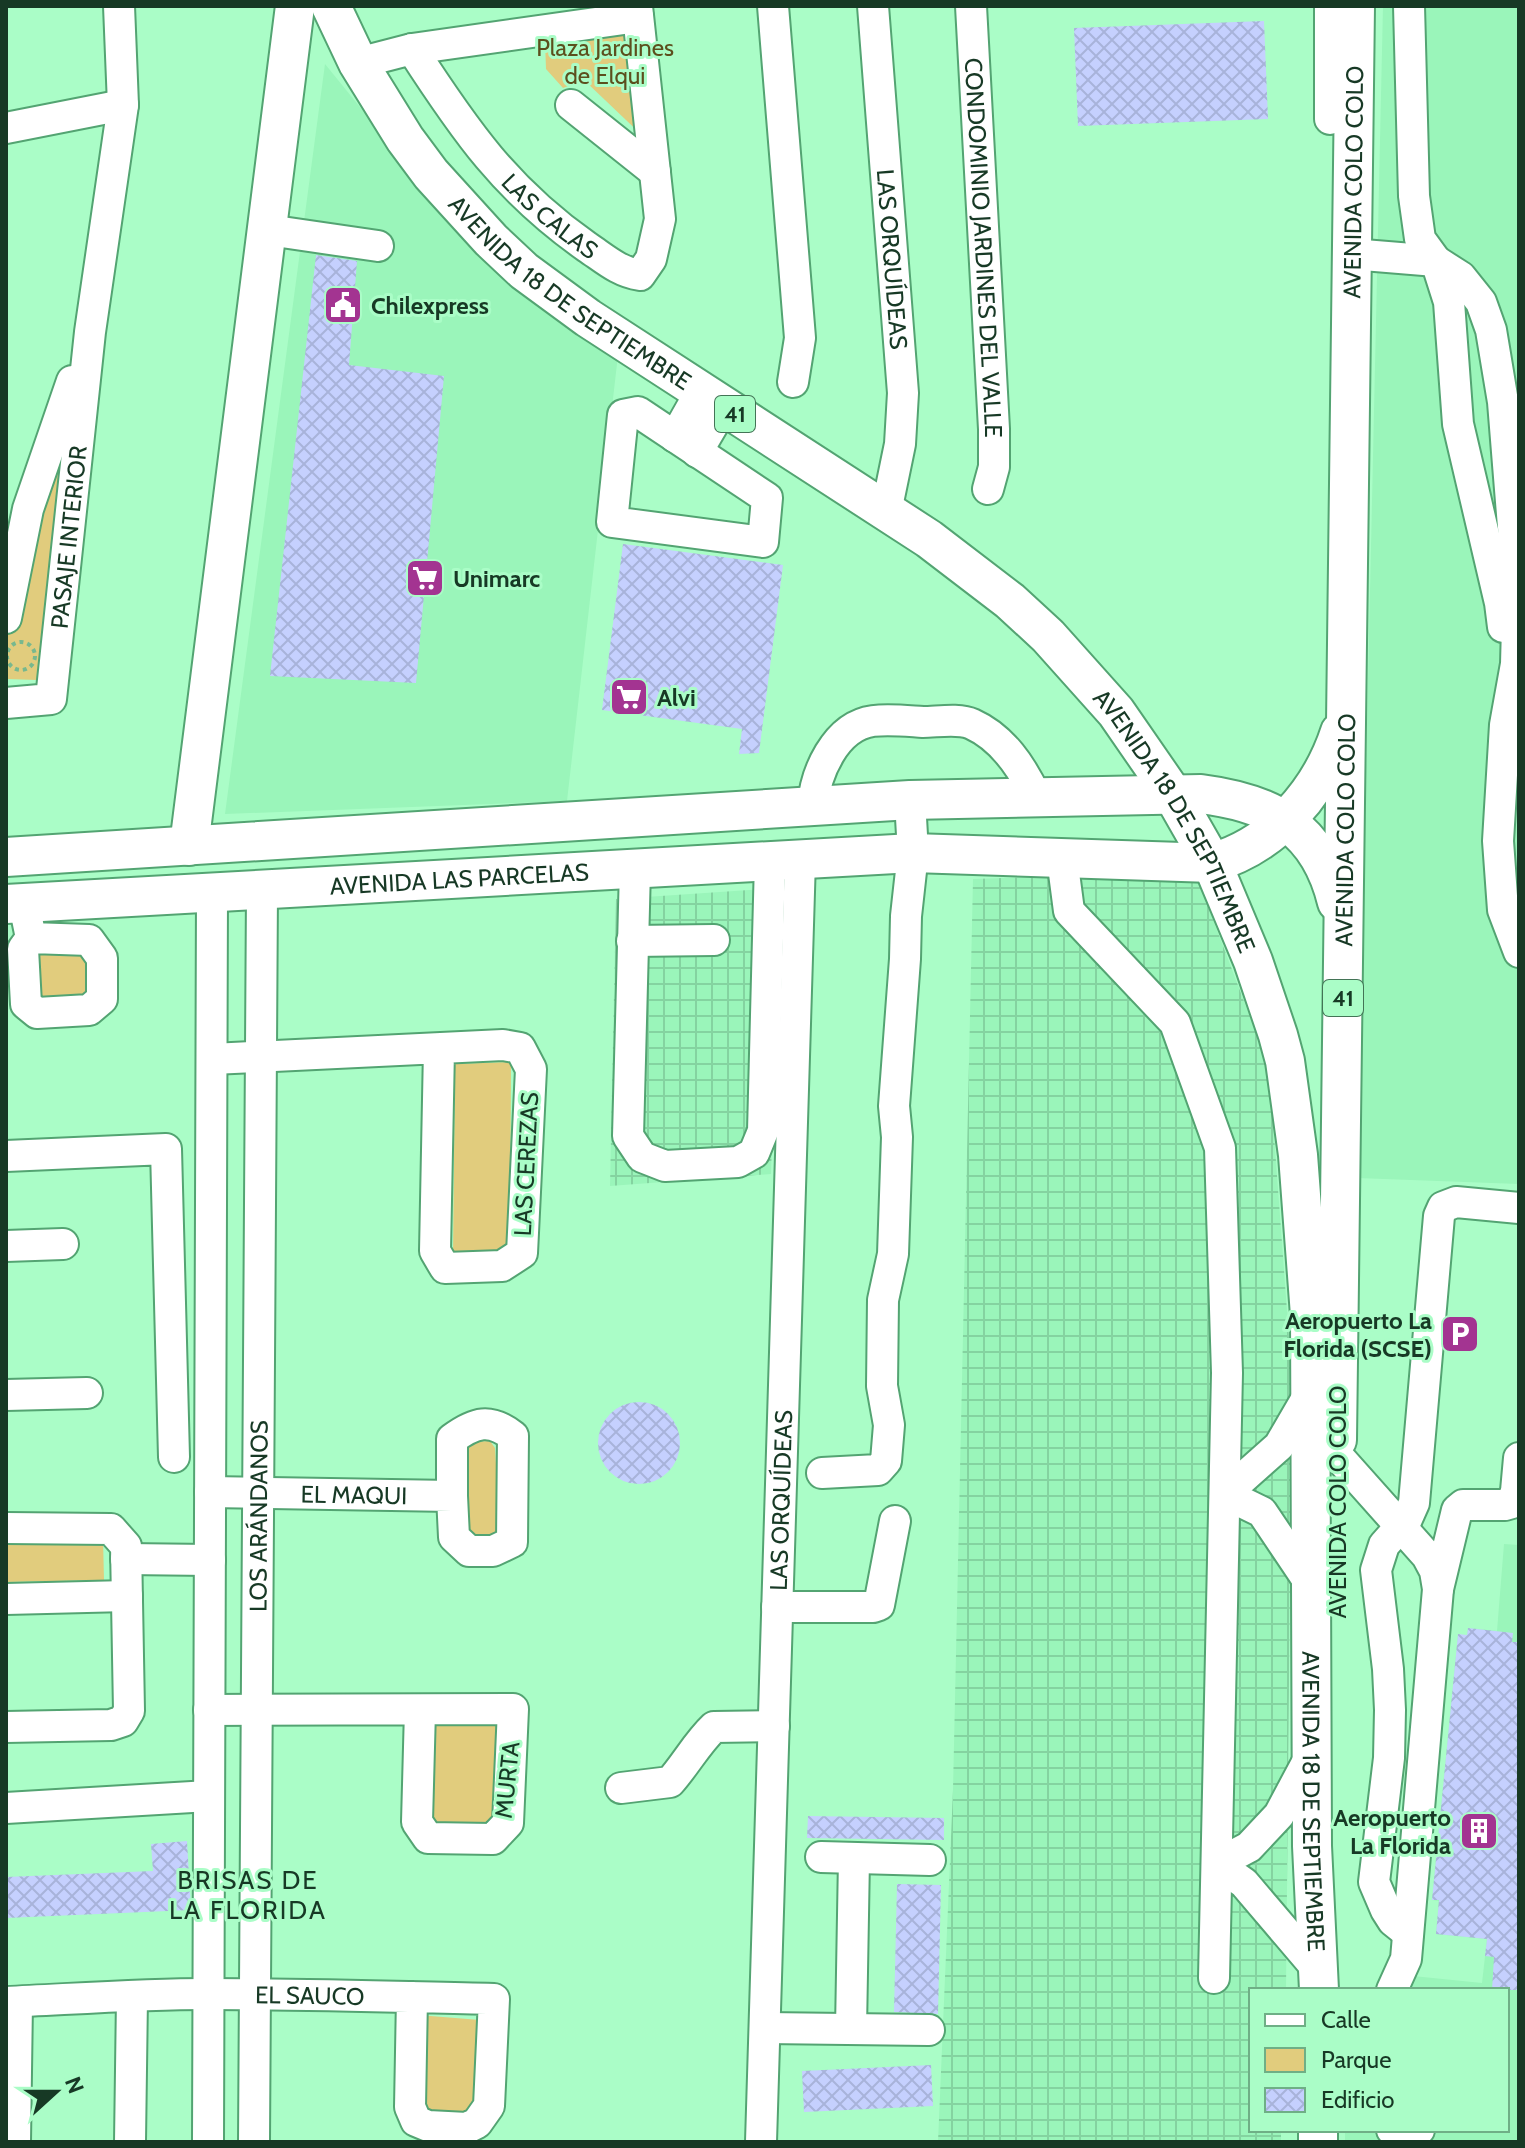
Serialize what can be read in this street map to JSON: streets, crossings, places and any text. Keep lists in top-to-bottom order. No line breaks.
{"streets":{"main road":["AVENIDA COLO COLO","AVENIDA 18 DE SEPTIEMBRE","41","AVENIDA LAS PARCELAS"],"street":["LAS CALAS","CONDOMINIO JARDINES DEL VALLE","LAS ORQUÍDEAS","PASAJE INTERIOR","LAS CEREZAS","EL MAQUI","LOS ARÁNDANOS","MURTA","EL SAUCO"]},"crossings":[["AVENIDA COLO COLO","AVENIDA 18 DE SEPTIEMBRE"],["AVENIDA COLO COLO","AVENIDA LAS PARCELAS"],["LAS ORQUÍDEAS","AVENIDA 18 DE SEPTIEMBRE"],["LAS ORQUÍDEAS","AVENIDA LAS PARCELAS"],["AVENIDA 18 DE SEPTIEMBRE","AVENIDA LAS PARCELAS"],["AVENIDA LAS PARCELAS","LOS ARÁNDANOS"],["LAS CEREZAS","LOS ARÁNDANOS"],["EL MAQUI","LOS ARÁNDANOS"],["LOS ARÁNDANOS","MURTA"],["LOS ARÁNDANOS","EL SAUCO"]],"districts":["BRISAS DE LA FLORIDA"],"parks":["Plaza Jardines de Elqui"],"places":{"public building":["Chilexpress"],"supermarket":["Unimarc","Alvi"],"parking":["Aeropuerto La Florida (SCSE)"],"building":["Aeropuerto La Florida"]},"legend":["Calle","Parque","Edificio"],"north":"right"}
